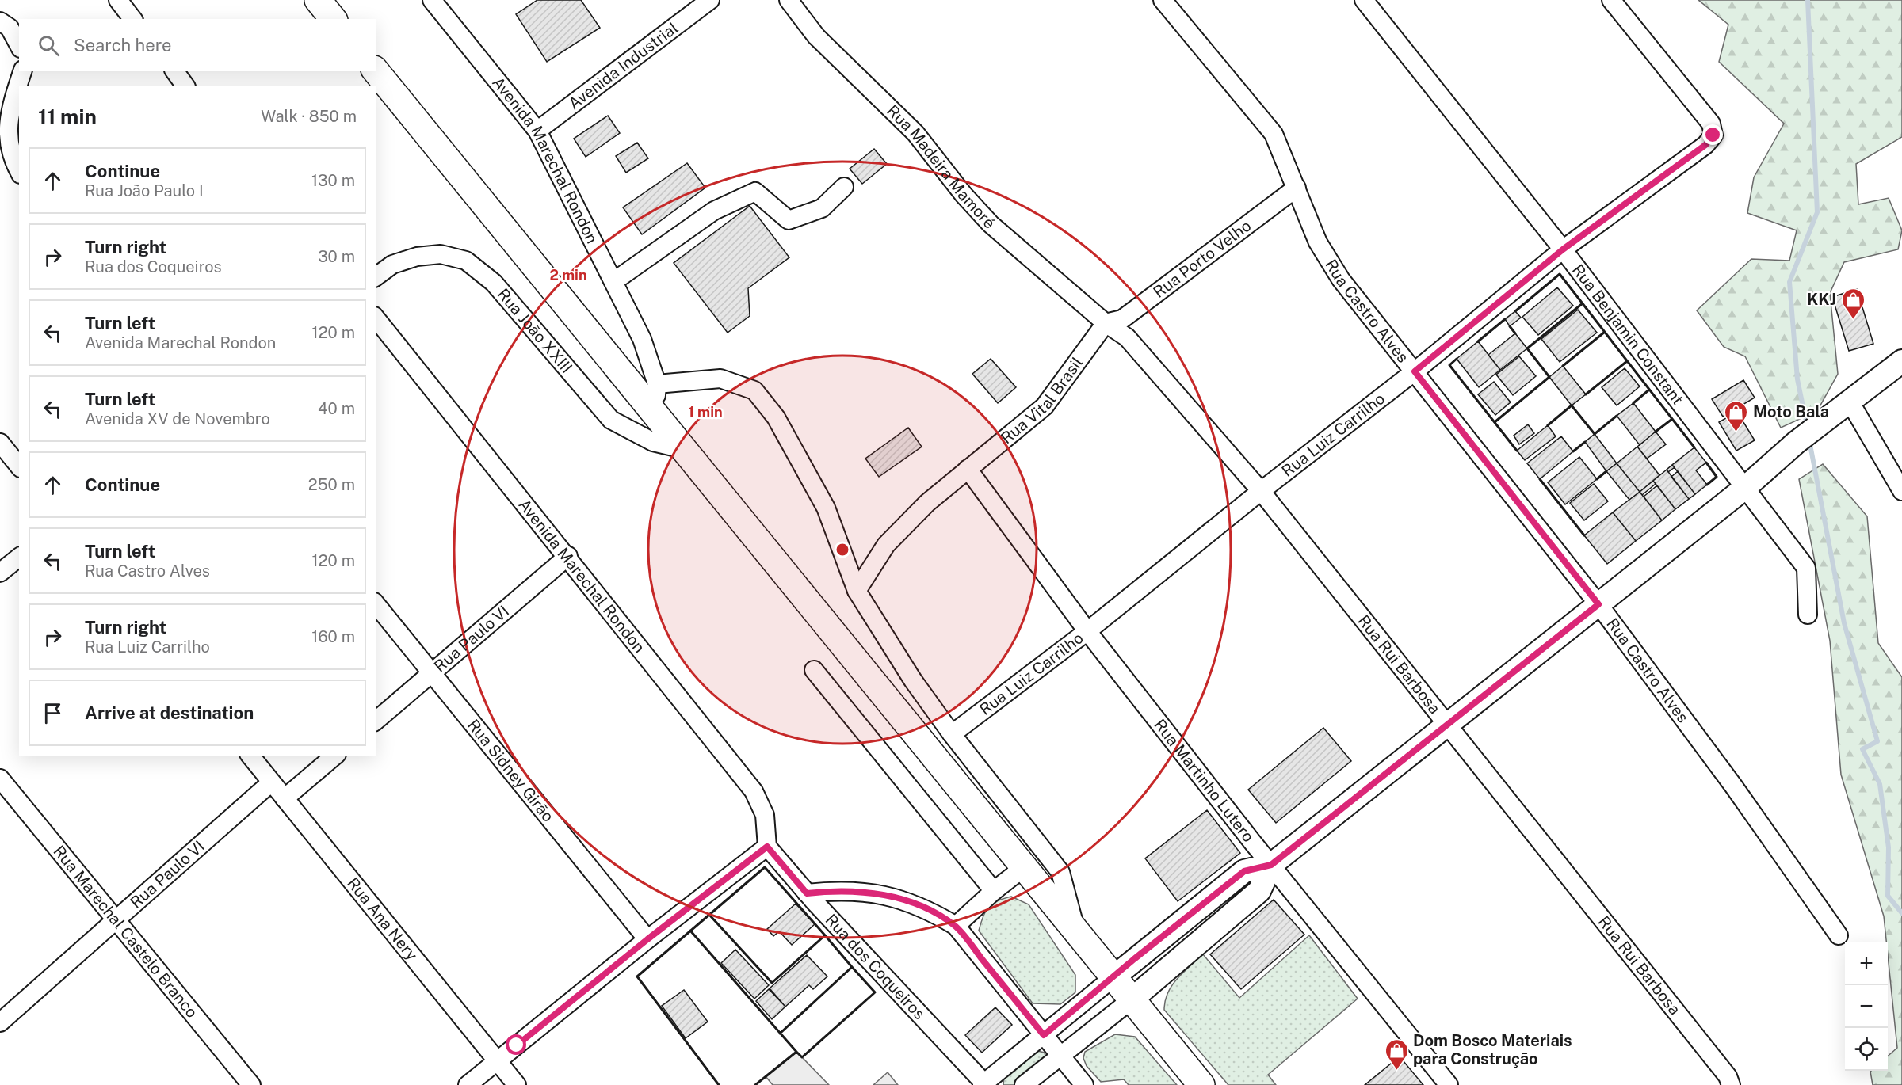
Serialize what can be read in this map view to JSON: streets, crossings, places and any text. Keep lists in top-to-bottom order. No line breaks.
{"streets":{"street":["Avenida Industrial","Avenida Marechal Rondon","Rua Madeira Mamoré","Rua Porto Velho","Rua Castro Alves","Rua João XXIII","Rua Benjamin Constant","Rua Vital Brasil","Rua Luiz Carrilho","Rua Paulo VI","Rua Rui Barbosa","Rua Sidney Girão","Rua Martinho Lutero","Rua Ana Nery","Rua Marechal Castelo Branco","Rua dos Coqueiros"]},"crossings":[["Avenida Industrial","Avenida Marechal Rondon"],["Avenida Marechal Rondon","Rua Paulo VI"],["Avenida Marechal Rondon","Rua dos Coqueiros"],["Rua Madeira Mamoré","Rua Porto Velho"],["Rua Madeira Mamoré","Rua Vital Brasil"],["Rua Madeira Mamoré","Rua Rui Barbosa"],["Rua Porto Velho","Rua Castro Alves"],["Rua Porto Velho","Rua Vital Brasil"],["Rua Porto Velho","Rua Rui Barbosa"],["Rua Castro Alves","Rua Luiz Carrilho"],["Rua Benjamin Constant","Rua Luiz Carrilho"],["Rua Vital Brasil","Rua Rui Barbosa"],["Rua Vital Brasil","Rua Martinho Lutero"],["Rua Luiz Carrilho","Rua Rui Barbosa"],["Rua Luiz Carrilho","Rua Martinho Lutero"],["Rua Paulo VI","Rua Sidney Girão"],["Rua Paulo VI","Rua Ana Nery"],["Rua Paulo VI","Rua Marechal Castelo Branco"]],"places":{"shop":["KKJ","Moto Bala","Dom Bosco Materiais para Construção"]},"page":{"search":"Search here","heading":["11 min","Walk · 850 m"],"list":[["Continue","Rua João Paulo I","130 m"],["Turn right","Rua dos Coqueiros","30 m"],["Turn left","Avenida Marechal Rondon","120 m"],["Turn left","Avenida XV de Novembro","40 m"],["Continue","250 m"],["Turn left","Rua Castro Alves","120 m"],["Turn right","Rua Luiz Carrilho","160 m"],"Arrive at destination"],"map_buttons":["+","−"]},"rings":["2 min","1 min"]}
